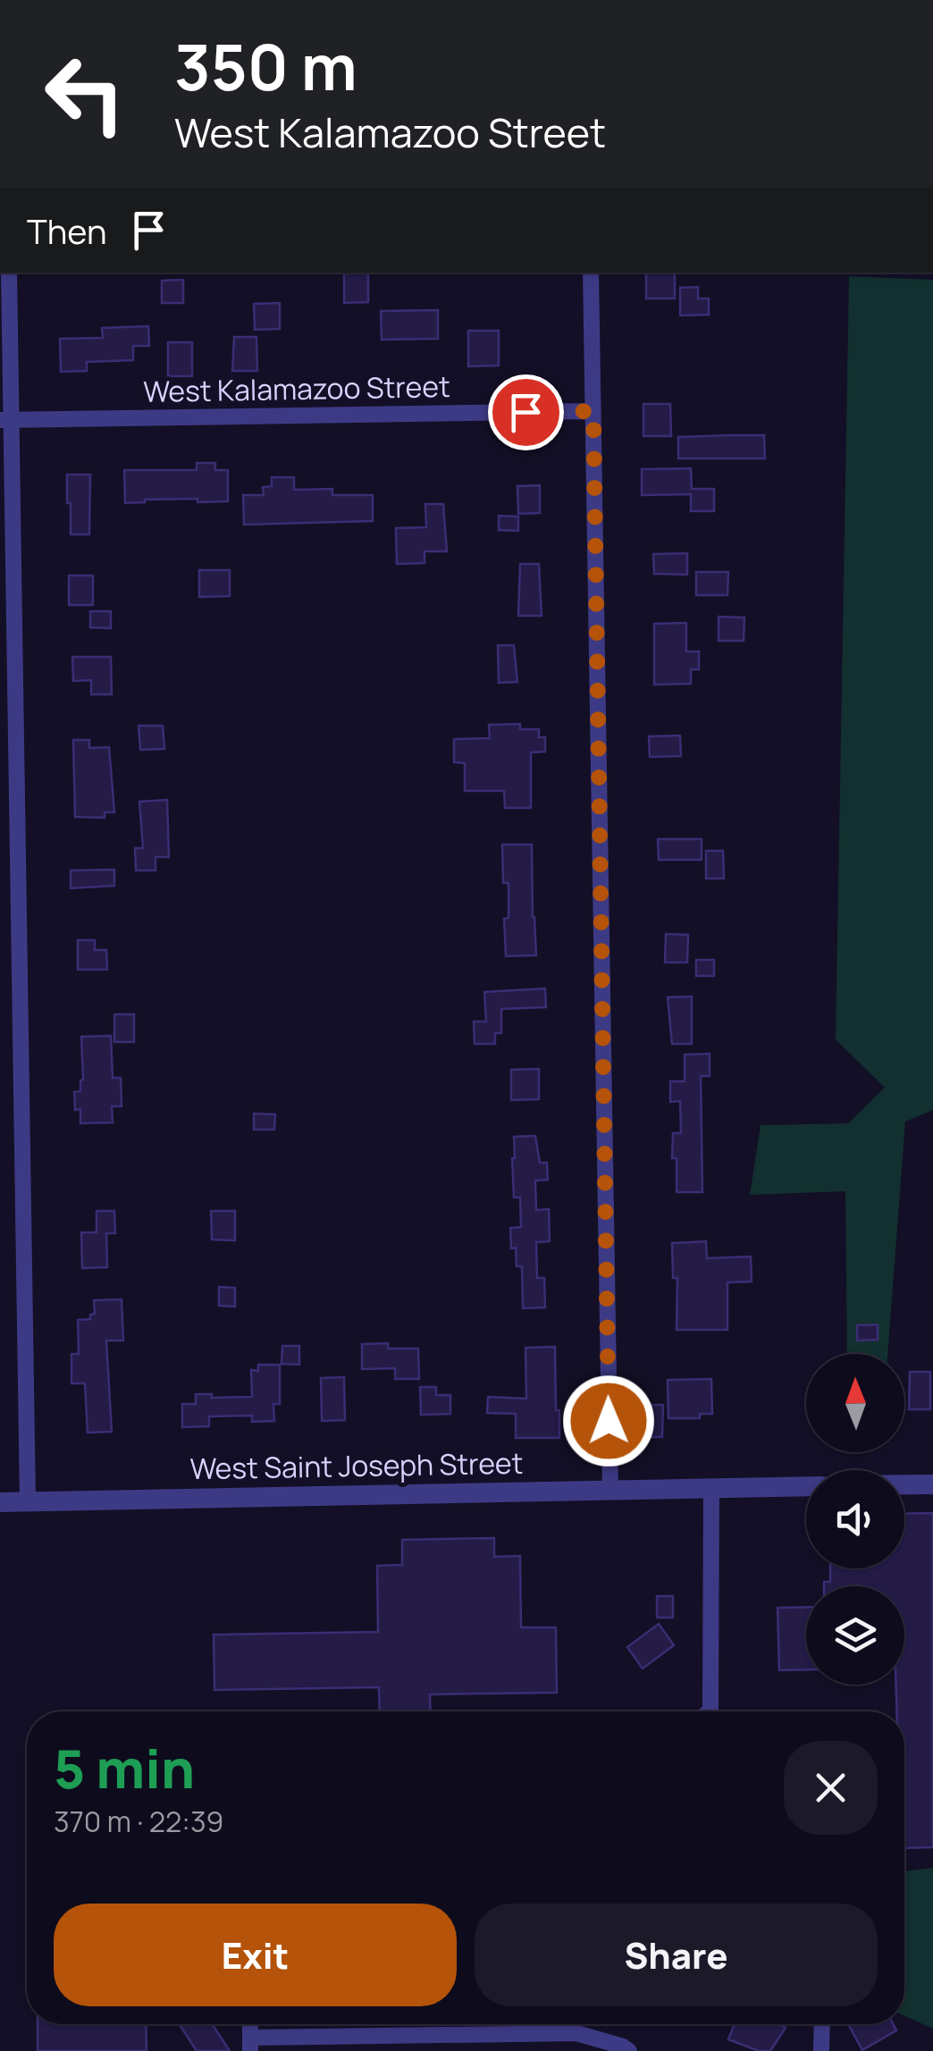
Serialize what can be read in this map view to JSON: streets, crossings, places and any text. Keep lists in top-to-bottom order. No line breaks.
{"streets":{"street":["West Kalamazoo Street","West Saint Joseph Street"]},"north":"top","page":{"turn":["350 m","West Kalamazoo Street"],"then":"Then","heading":["5 min","370 m · 22:39"],"buttons":["Exit","Share"]}}
